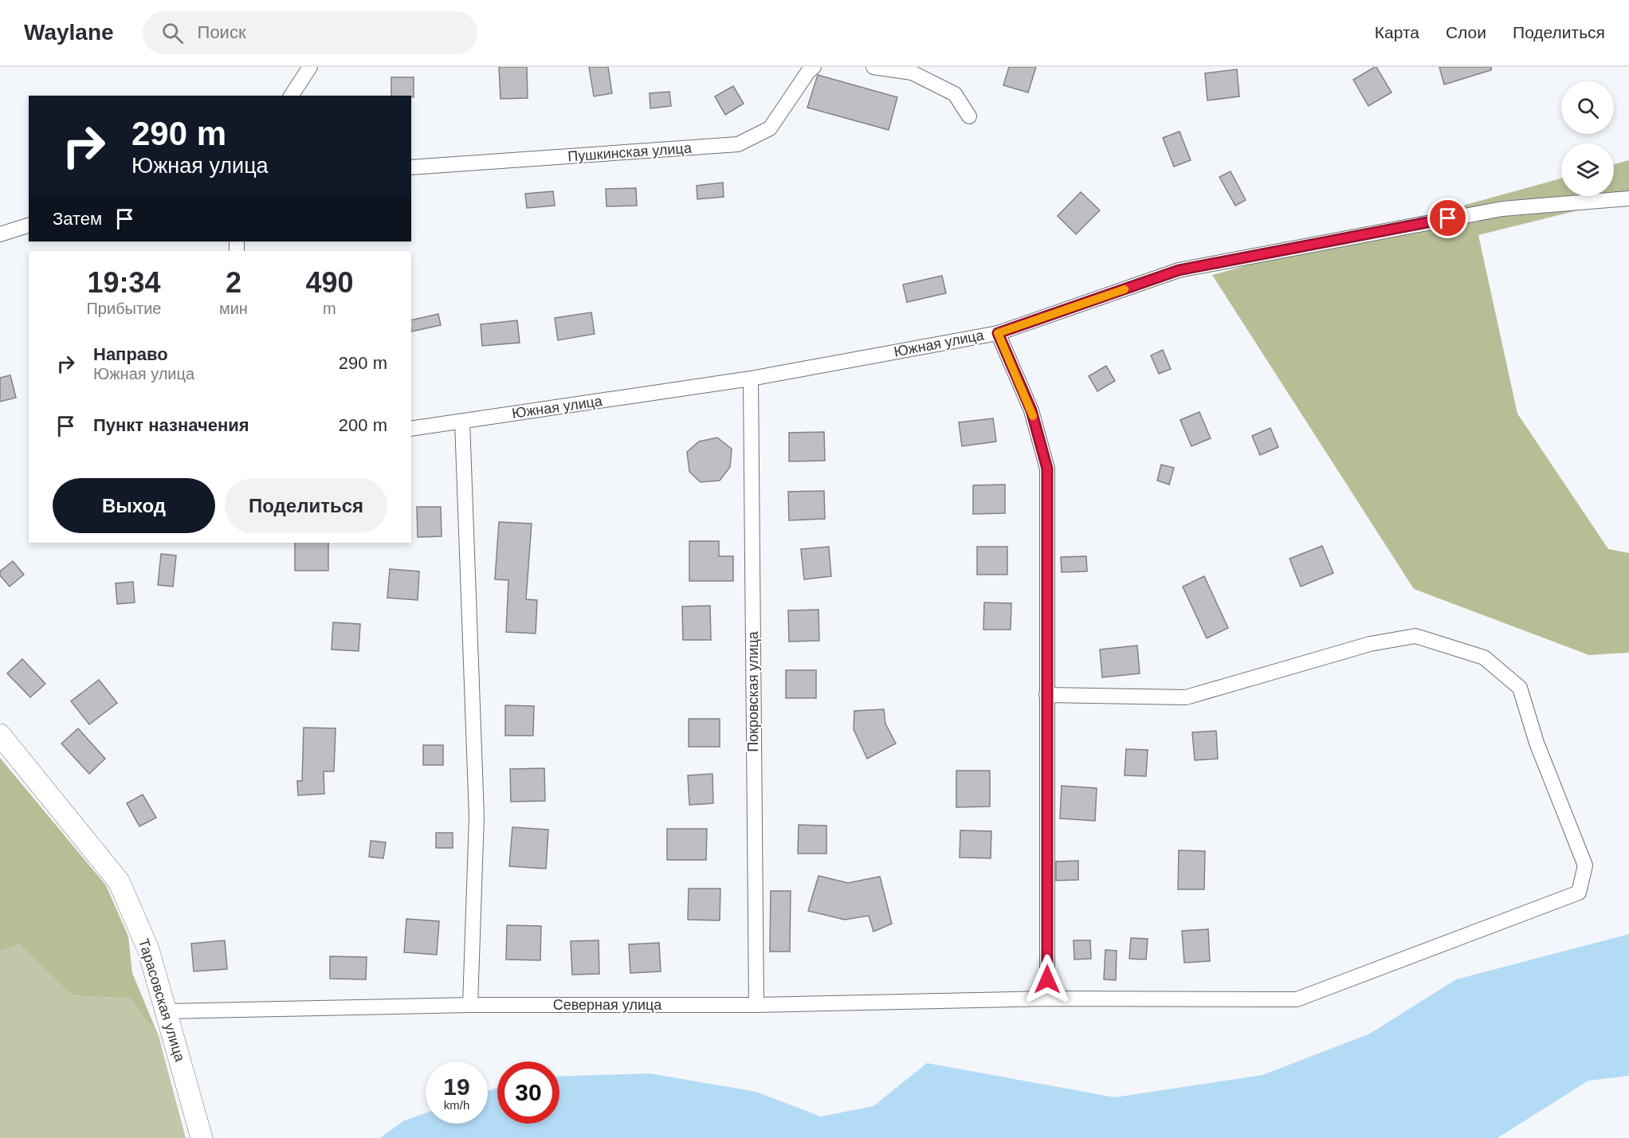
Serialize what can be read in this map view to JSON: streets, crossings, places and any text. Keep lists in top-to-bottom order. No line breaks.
{"streets":{"main road":["Тарасовская улица"],"street":["Пушкинская улица","Южная улица","Покровская улица","Северная улица"]},"crossings":[["Южная улица","Покровская улица"],["Покровская улица","Северная улица"],["Тарасовская улица","Северная улица"]],"page":{"header":"Waylane","search":"Поиск","nav":["Карта","Слои","Поделиться"],"turn":["290 m","Южная улица"],"then":"Затем","eta":["19:34","Прибытие","2","мин","490","m"],"list":[{"name":"Направо","note":"Южная улица","value":"290 m"},{"name":"Пункт назначения","value":"200 m"}],"buttons":["Выход","Поделиться"],"speed":"19 km/h","limit":"30"}}
